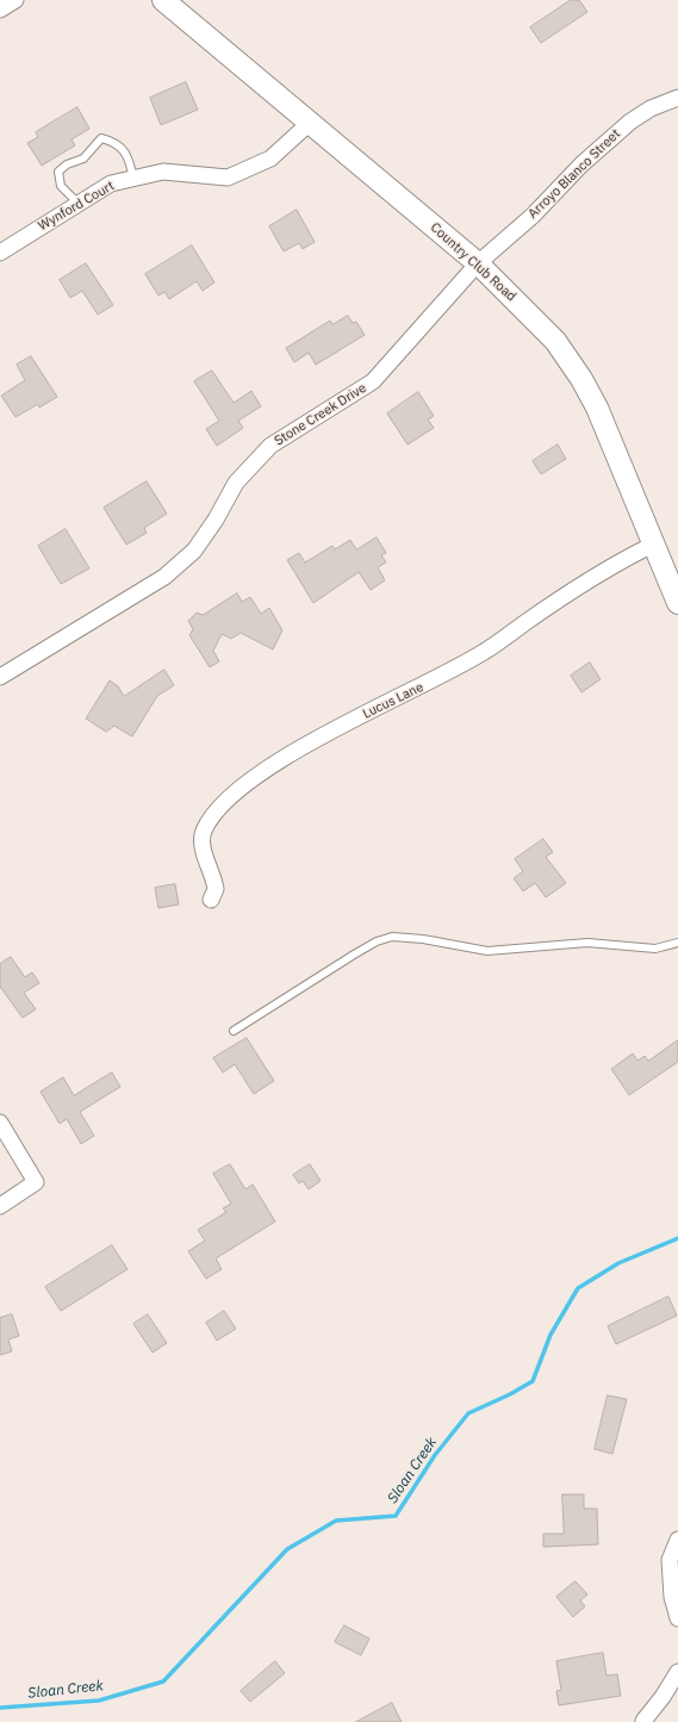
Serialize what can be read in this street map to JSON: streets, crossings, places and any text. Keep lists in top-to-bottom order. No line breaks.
{"streets":{"main road":["Country Club Road"],"street":["Arroyo Blanco Street","Wynford Court","Stone Creek Drive","Lucus Lane"]},"crossings":[["Arroyo Blanco Street","Country Club Road"],["Arroyo Blanco Street","Stone Creek Drive"],["Wynford Court","Country Club Road"],["Country Club Road","Stone Creek Drive"],["Country Club Road","Lucus Lane"]],"water":["Sloan Creek"]}
